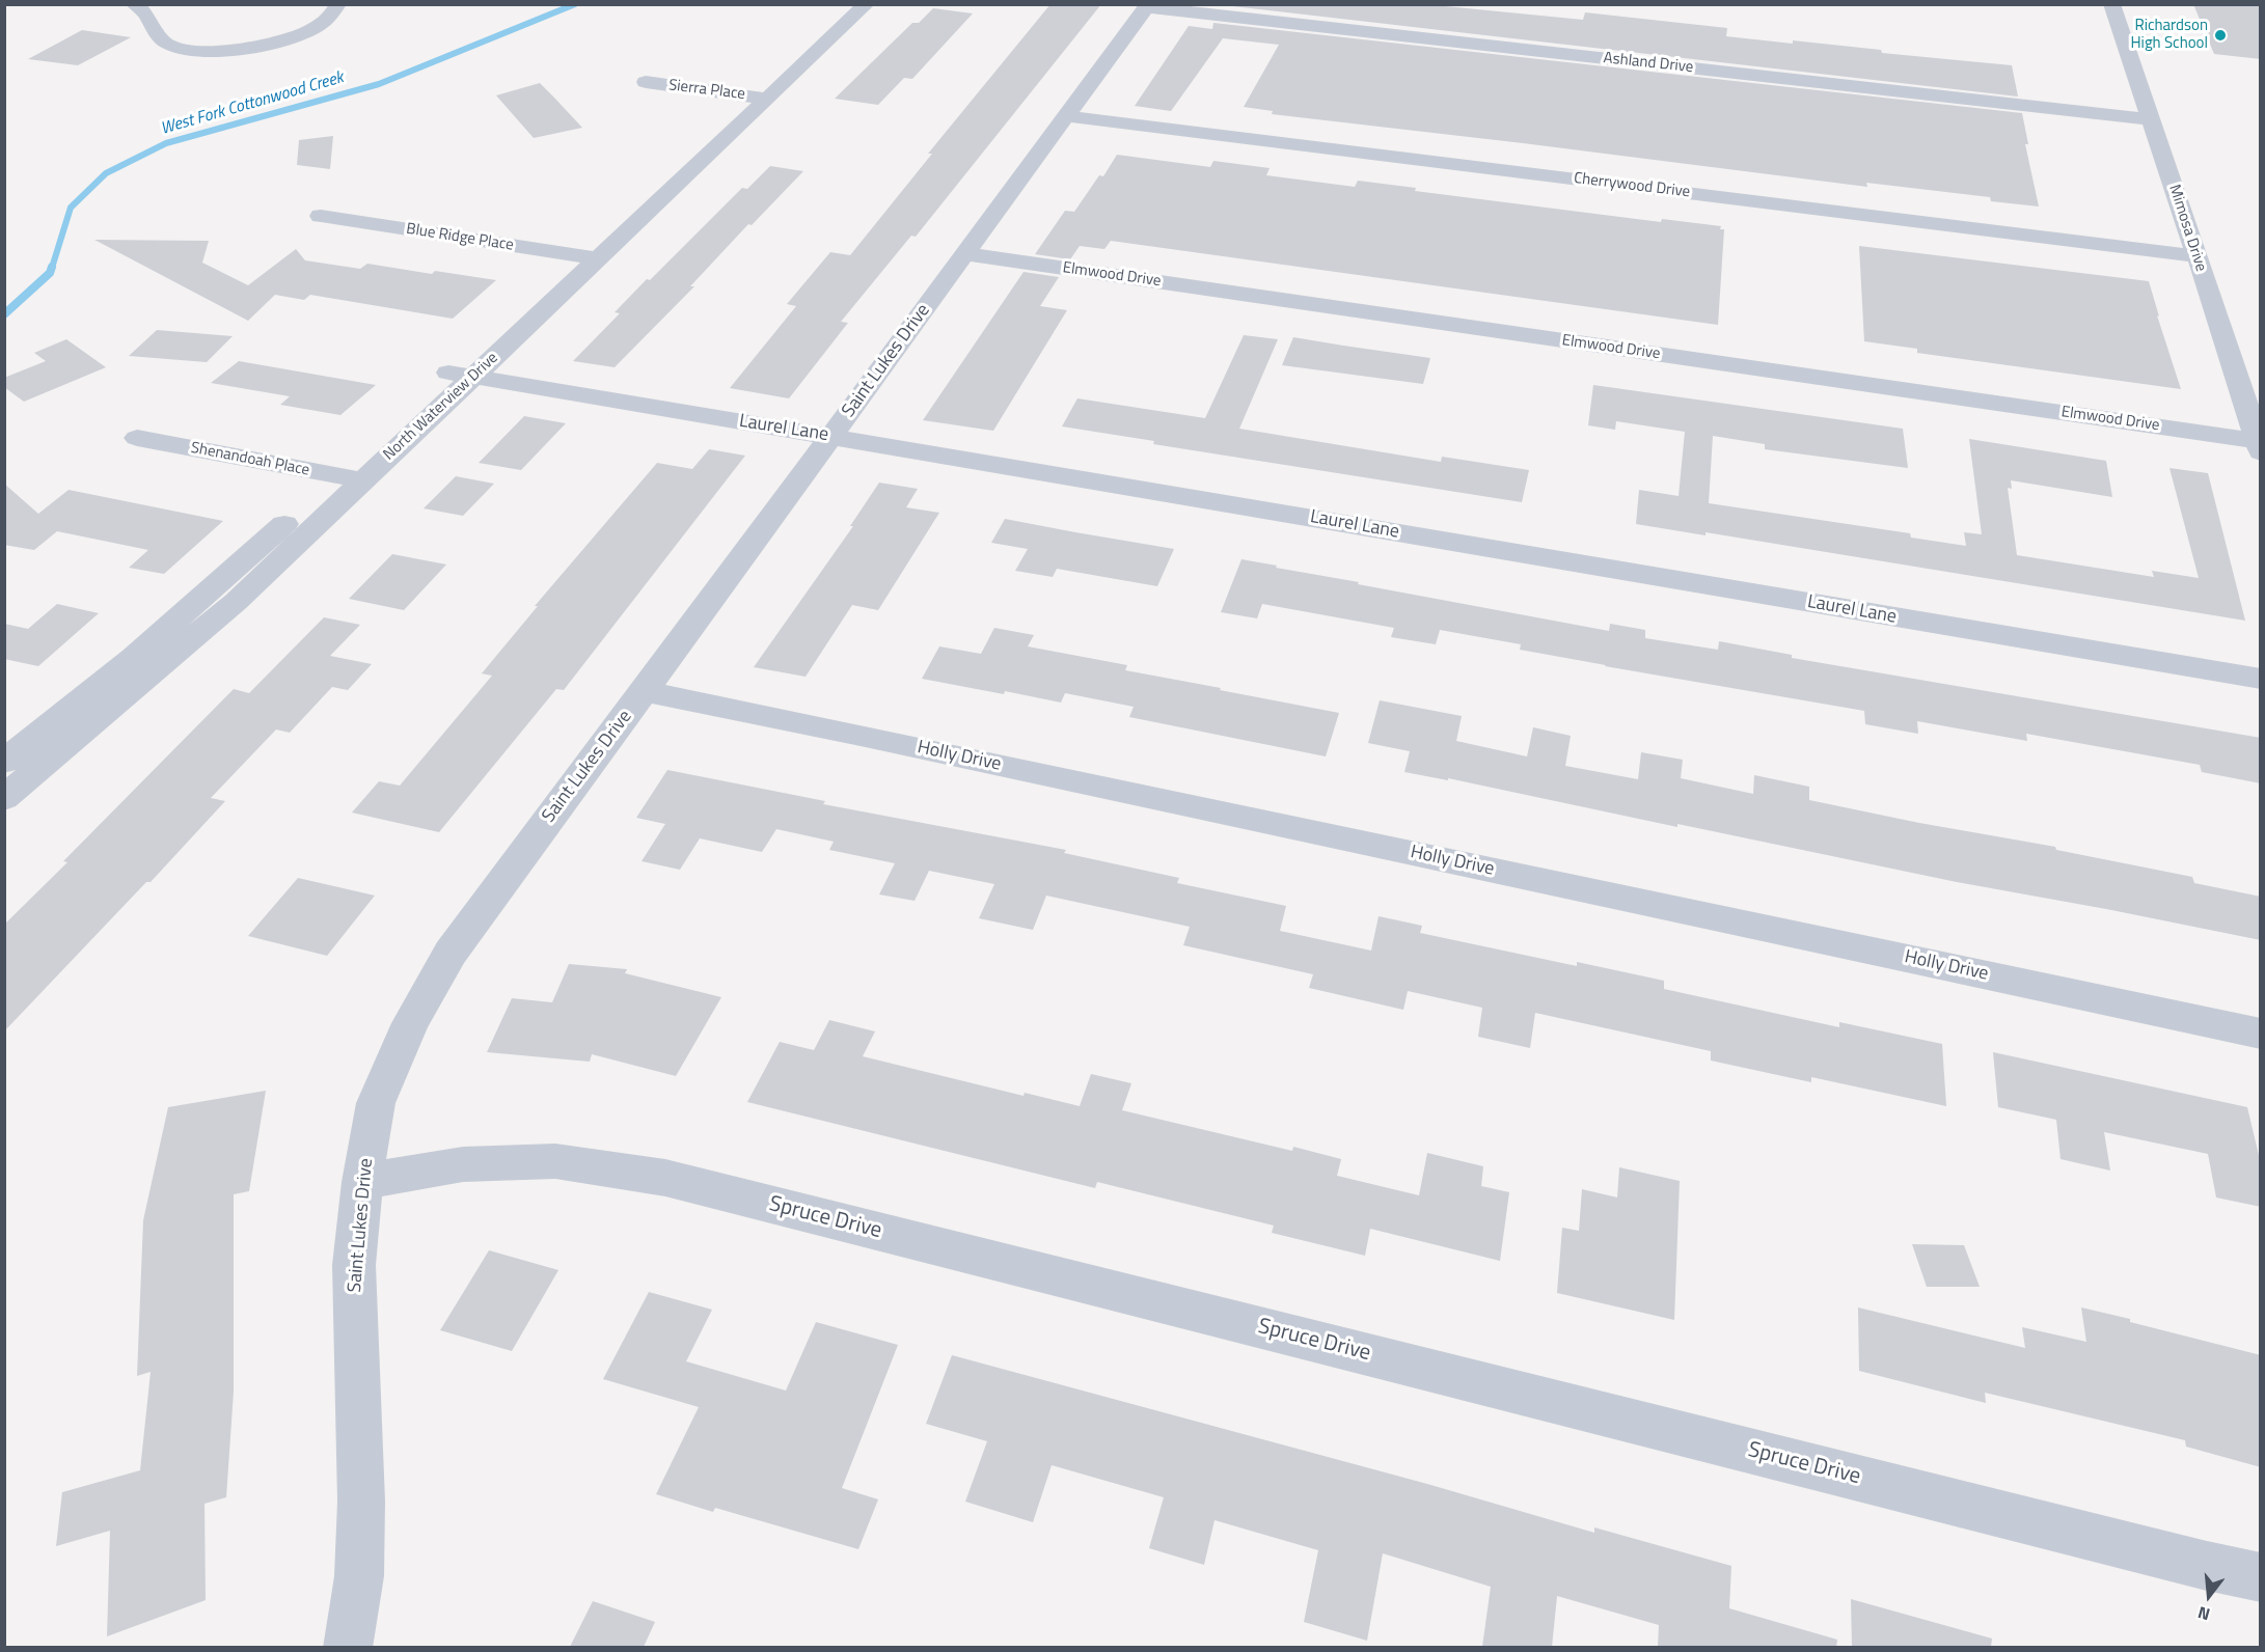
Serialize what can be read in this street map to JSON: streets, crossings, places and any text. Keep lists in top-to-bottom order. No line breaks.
{"streets":{"street":["Ashland Drive","Sierra Place","Cherrywood Drive","Mimosa Drive","Blue Ridge Place","Elmwood Drive","Saint Lukes Drive","North Waterview Drive","Laurel Lane","Shenandoah Place","Holly Drive","Spruce Drive"]},"crossings":[["Ashland Drive","Mimosa Drive"],["Ashland Drive","Saint Lukes Drive"],["Sierra Place","North Waterview Drive"],["Cherrywood Drive","Mimosa Drive"],["Cherrywood Drive","Saint Lukes Drive"],["Mimosa Drive","Elmwood Drive"],["Blue Ridge Place","North Waterview Drive"],["Elmwood Drive","Saint Lukes Drive"],["Saint Lukes Drive","Laurel Lane"],["Saint Lukes Drive","Holly Drive"],["Saint Lukes Drive","Spruce Drive"],["North Waterview Drive","Laurel Lane"],["North Waterview Drive","Shenandoah Place"]],"water":["West Fork Cottonwood Creek"],"places":["Richardson High School"],"north":"bottom"}
